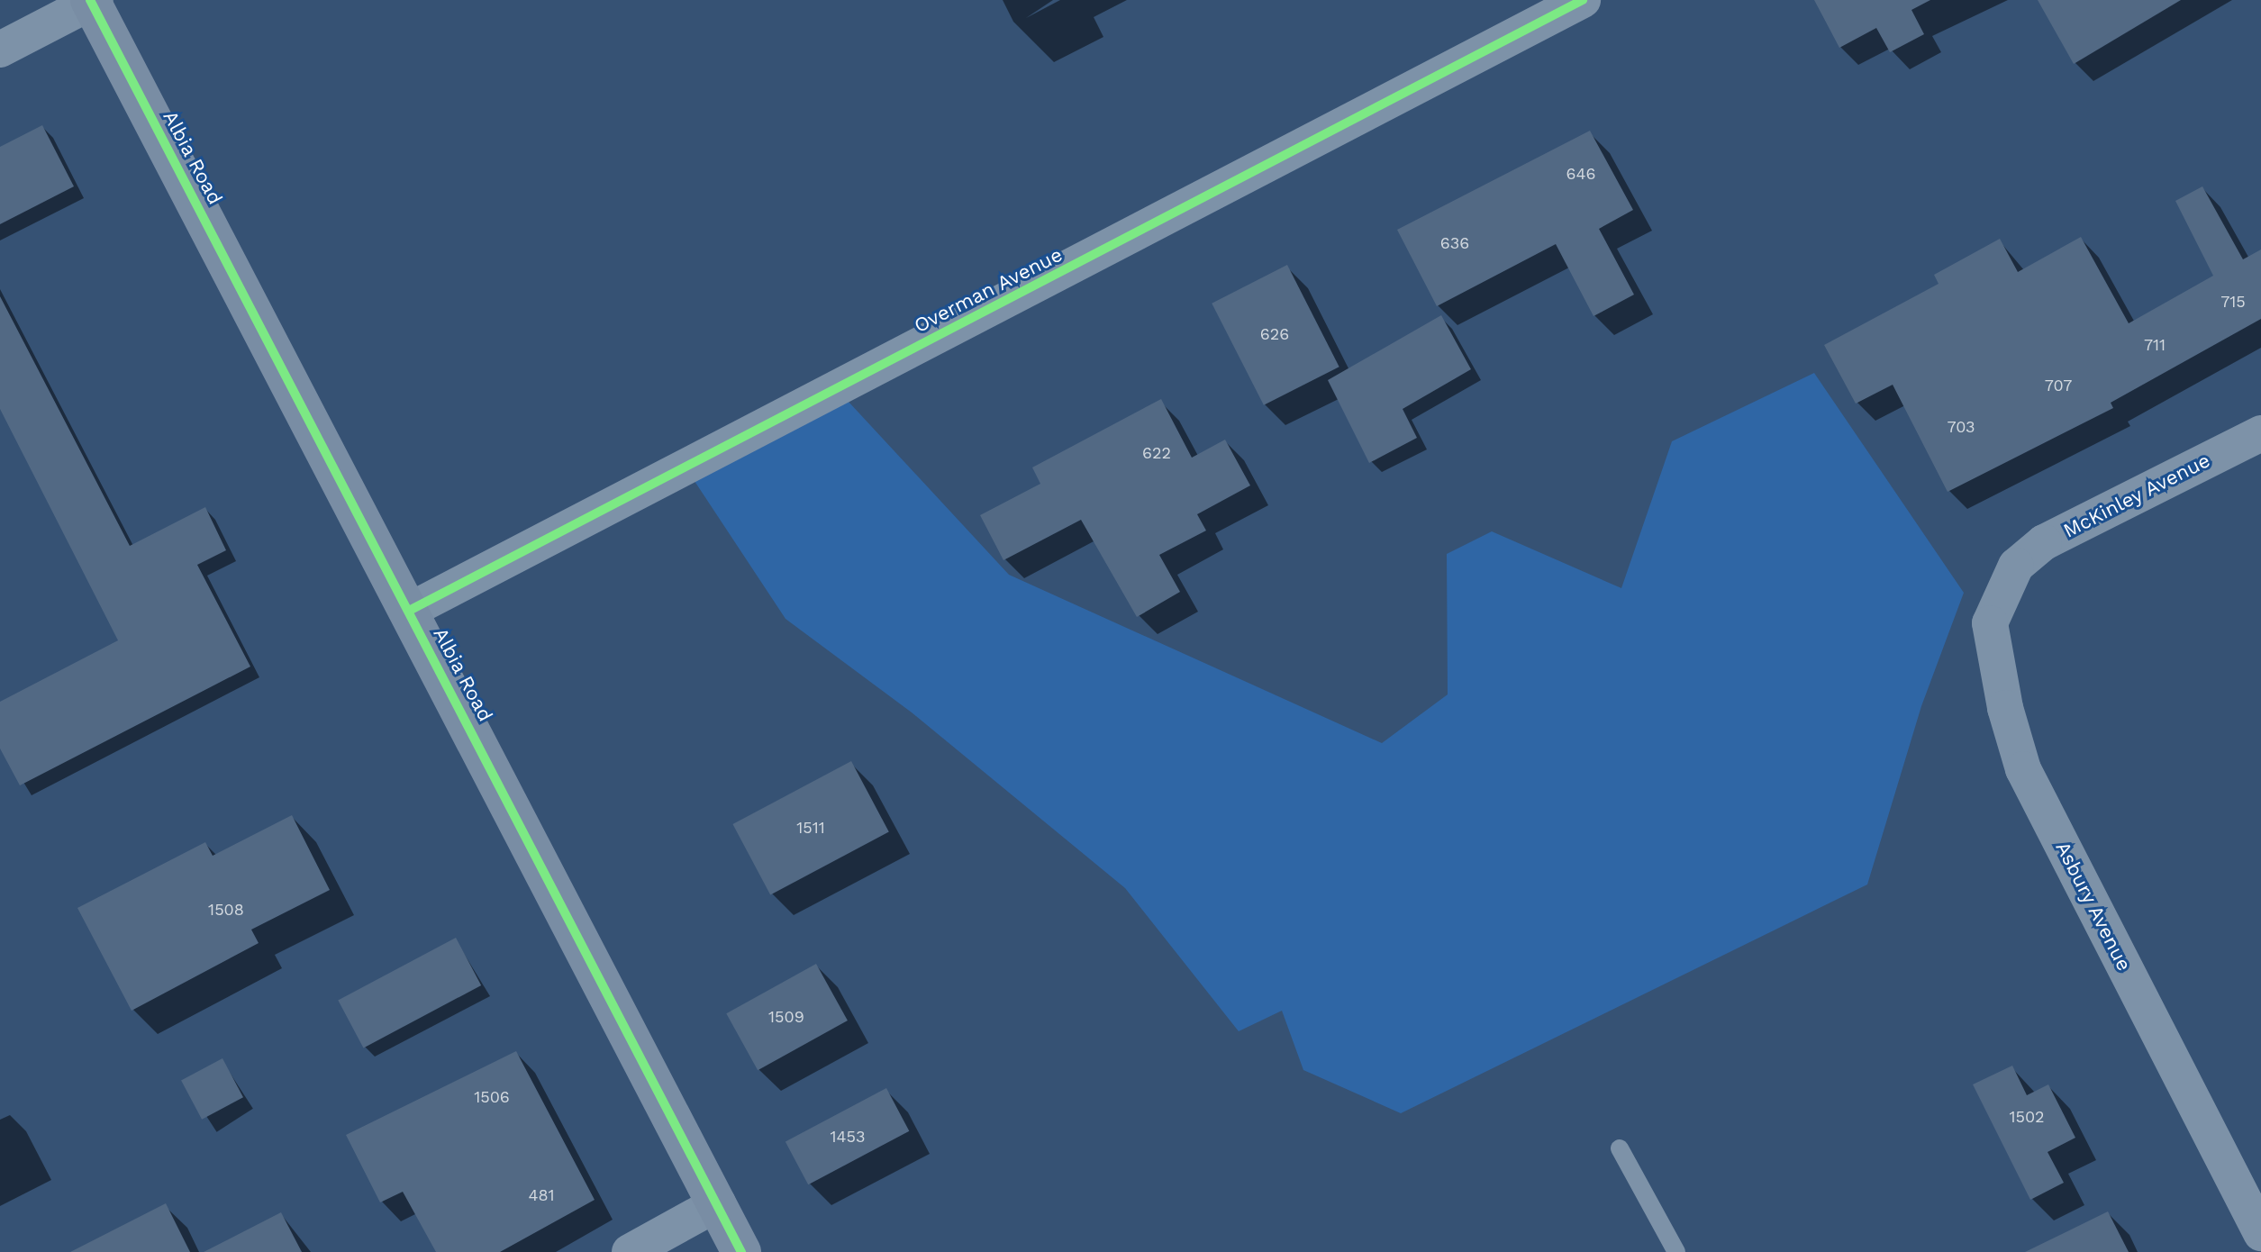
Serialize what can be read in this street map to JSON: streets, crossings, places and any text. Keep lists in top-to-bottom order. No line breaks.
{"streets":{"street":["Albia Road","Overman Avenue","McKinley Avenue","Asbury Avenue"]},"crossings":[["Albia Road","Overman Avenue"],["McKinley Avenue","Asbury Avenue"]],"house_numbers":["646","636","715","626","711","707","703","622","1511","1508","1509","1506","1502","1453","481"]}
